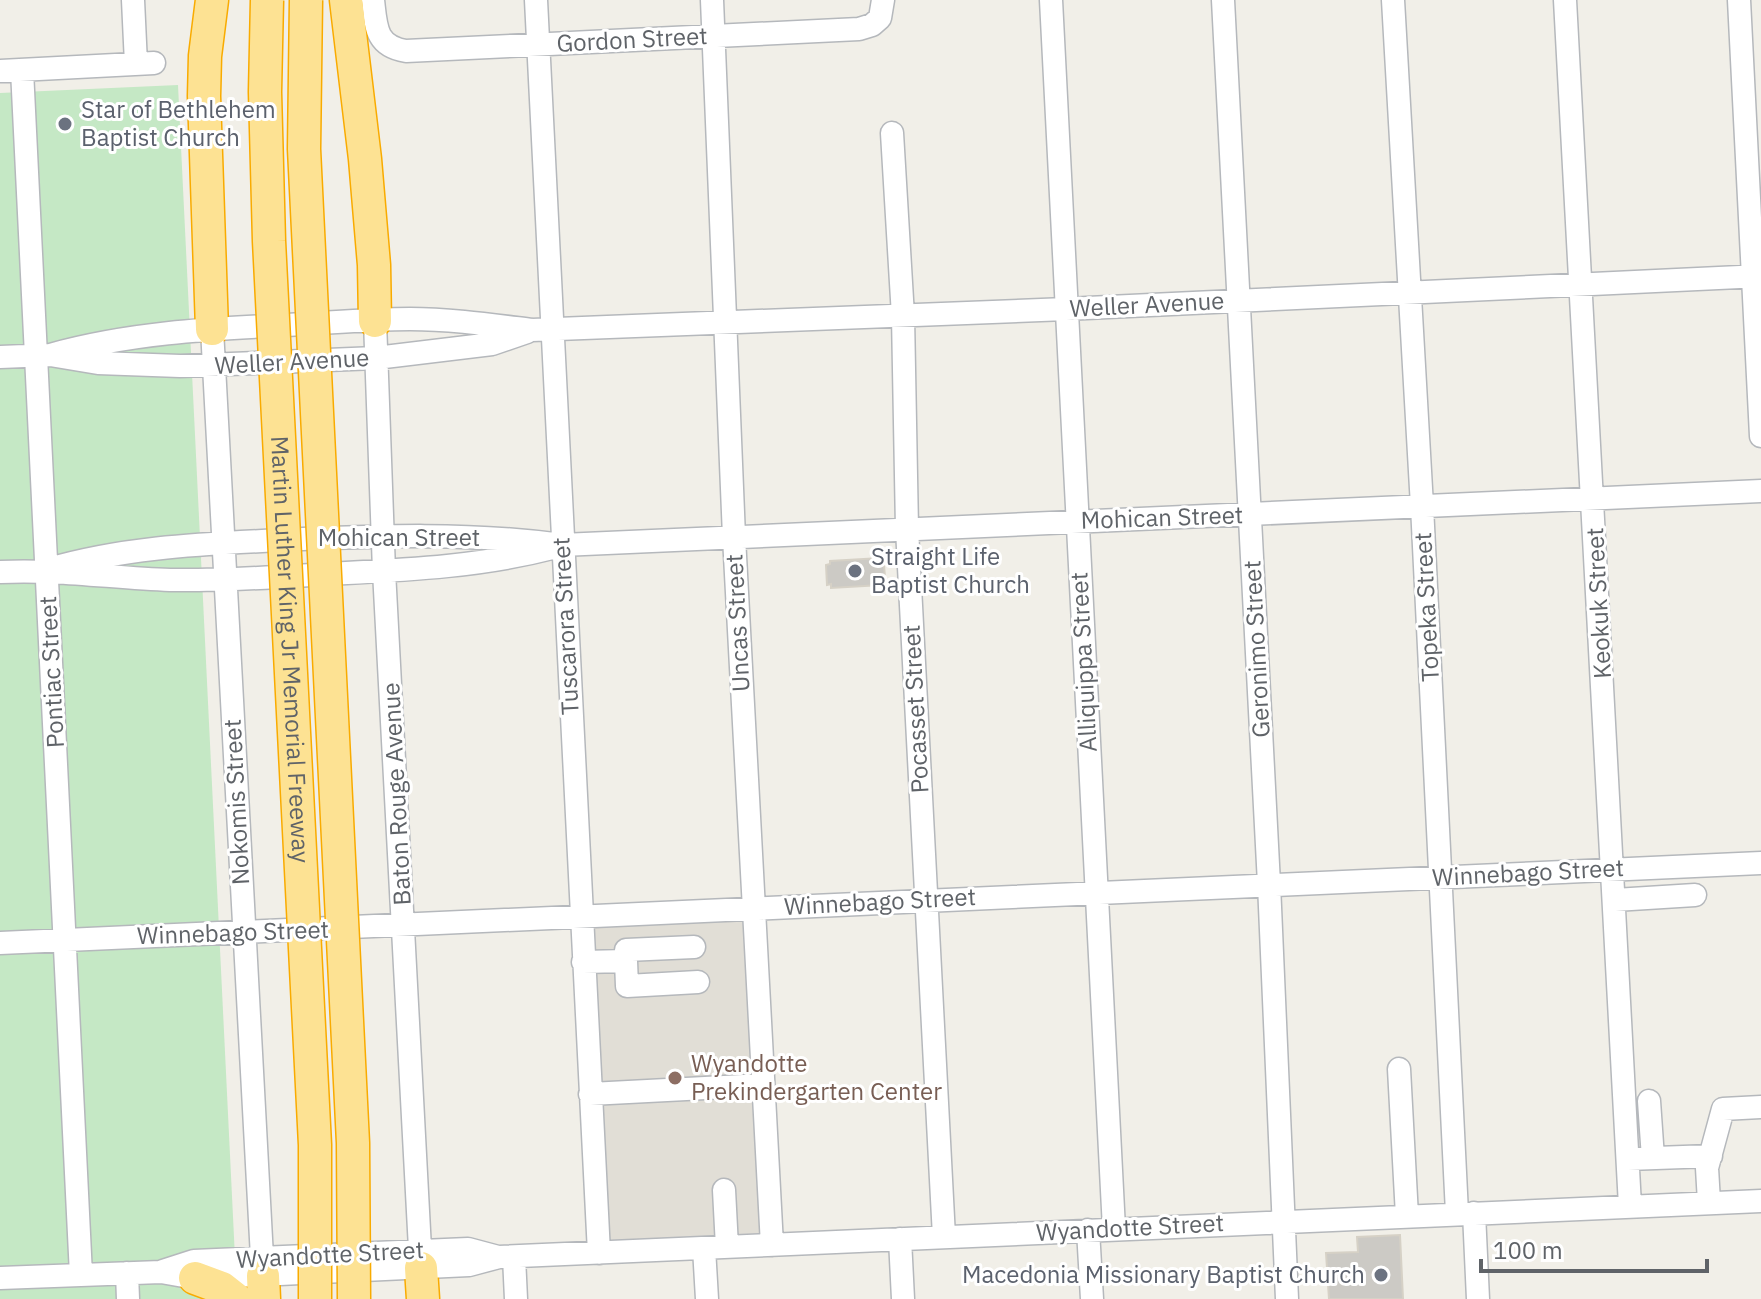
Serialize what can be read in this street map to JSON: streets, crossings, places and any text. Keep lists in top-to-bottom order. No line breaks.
{"streets":{"highway":["Martin Luther King Jr Memorial Freeway"],"street":["Gordon Street","Weller Avenue","Mohican Street","Keokuk Street","Topeka Street","Uncas Street","Tuscarora Street","Geronimo Street","Alliquippa Street","Pontiac Street","Pocasset Street","Baton Rouge Avenue","Nokomis Street","Winnebago Street","Wyandotte Street"]},"crossings":[["Gordon Street","Uncas Street"],["Gordon Street","Tuscarora Street"],["Weller Avenue","Keokuk Street"],["Weller Avenue","Topeka Street"],["Weller Avenue","Uncas Street"],["Weller Avenue","Tuscarora Street"],["Weller Avenue","Geronimo Street"],["Weller Avenue","Alliquippa Street"],["Weller Avenue","Pontiac Street"],["Weller Avenue","Pocasset Street"],["Weller Avenue","Baton Rouge Avenue"],["Weller Avenue","Nokomis Street"],["Mohican Street","Keokuk Street"],["Mohican Street","Topeka Street"],["Mohican Street","Uncas Street"],["Mohican Street","Tuscarora Street"],["Mohican Street","Geronimo Street"],["Mohican Street","Alliquippa Street"],["Mohican Street","Pontiac Street"],["Mohican Street","Pocasset Street"],["Mohican Street","Baton Rouge Avenue"],["Mohican Street","Nokomis Street"],["Keokuk Street","Winnebago Street"],["Keokuk Street","Wyandotte Street"],["Topeka Street","Winnebago Street"],["Topeka Street","Wyandotte Street"],["Uncas Street","Winnebago Street"],["Uncas Street","Wyandotte Street"],["Tuscarora Street","Winnebago Street"],["Tuscarora Street","Wyandotte Street"],["Geronimo Street","Winnebago Street"],["Geronimo Street","Wyandotte Street"],["Alliquippa Street","Winnebago Street"],["Alliquippa Street","Wyandotte Street"],["Pontiac Street","Winnebago Street"],["Pontiac Street","Wyandotte Street"],["Pocasset Street","Winnebago Street"],["Pocasset Street","Wyandotte Street"],["Baton Rouge Avenue","Winnebago Street"],["Baton Rouge Avenue","Wyandotte Street"],["Nokomis Street","Winnebago Street"],["Nokomis Street","Wyandotte Street"]],"places":["Star of Bethlehem Baptist Church","Straight Life Baptist Church","Wyandotte Prekindergarten Center","Macedonia Missionary Baptist Church"],"scale_bar":"100 m"}
